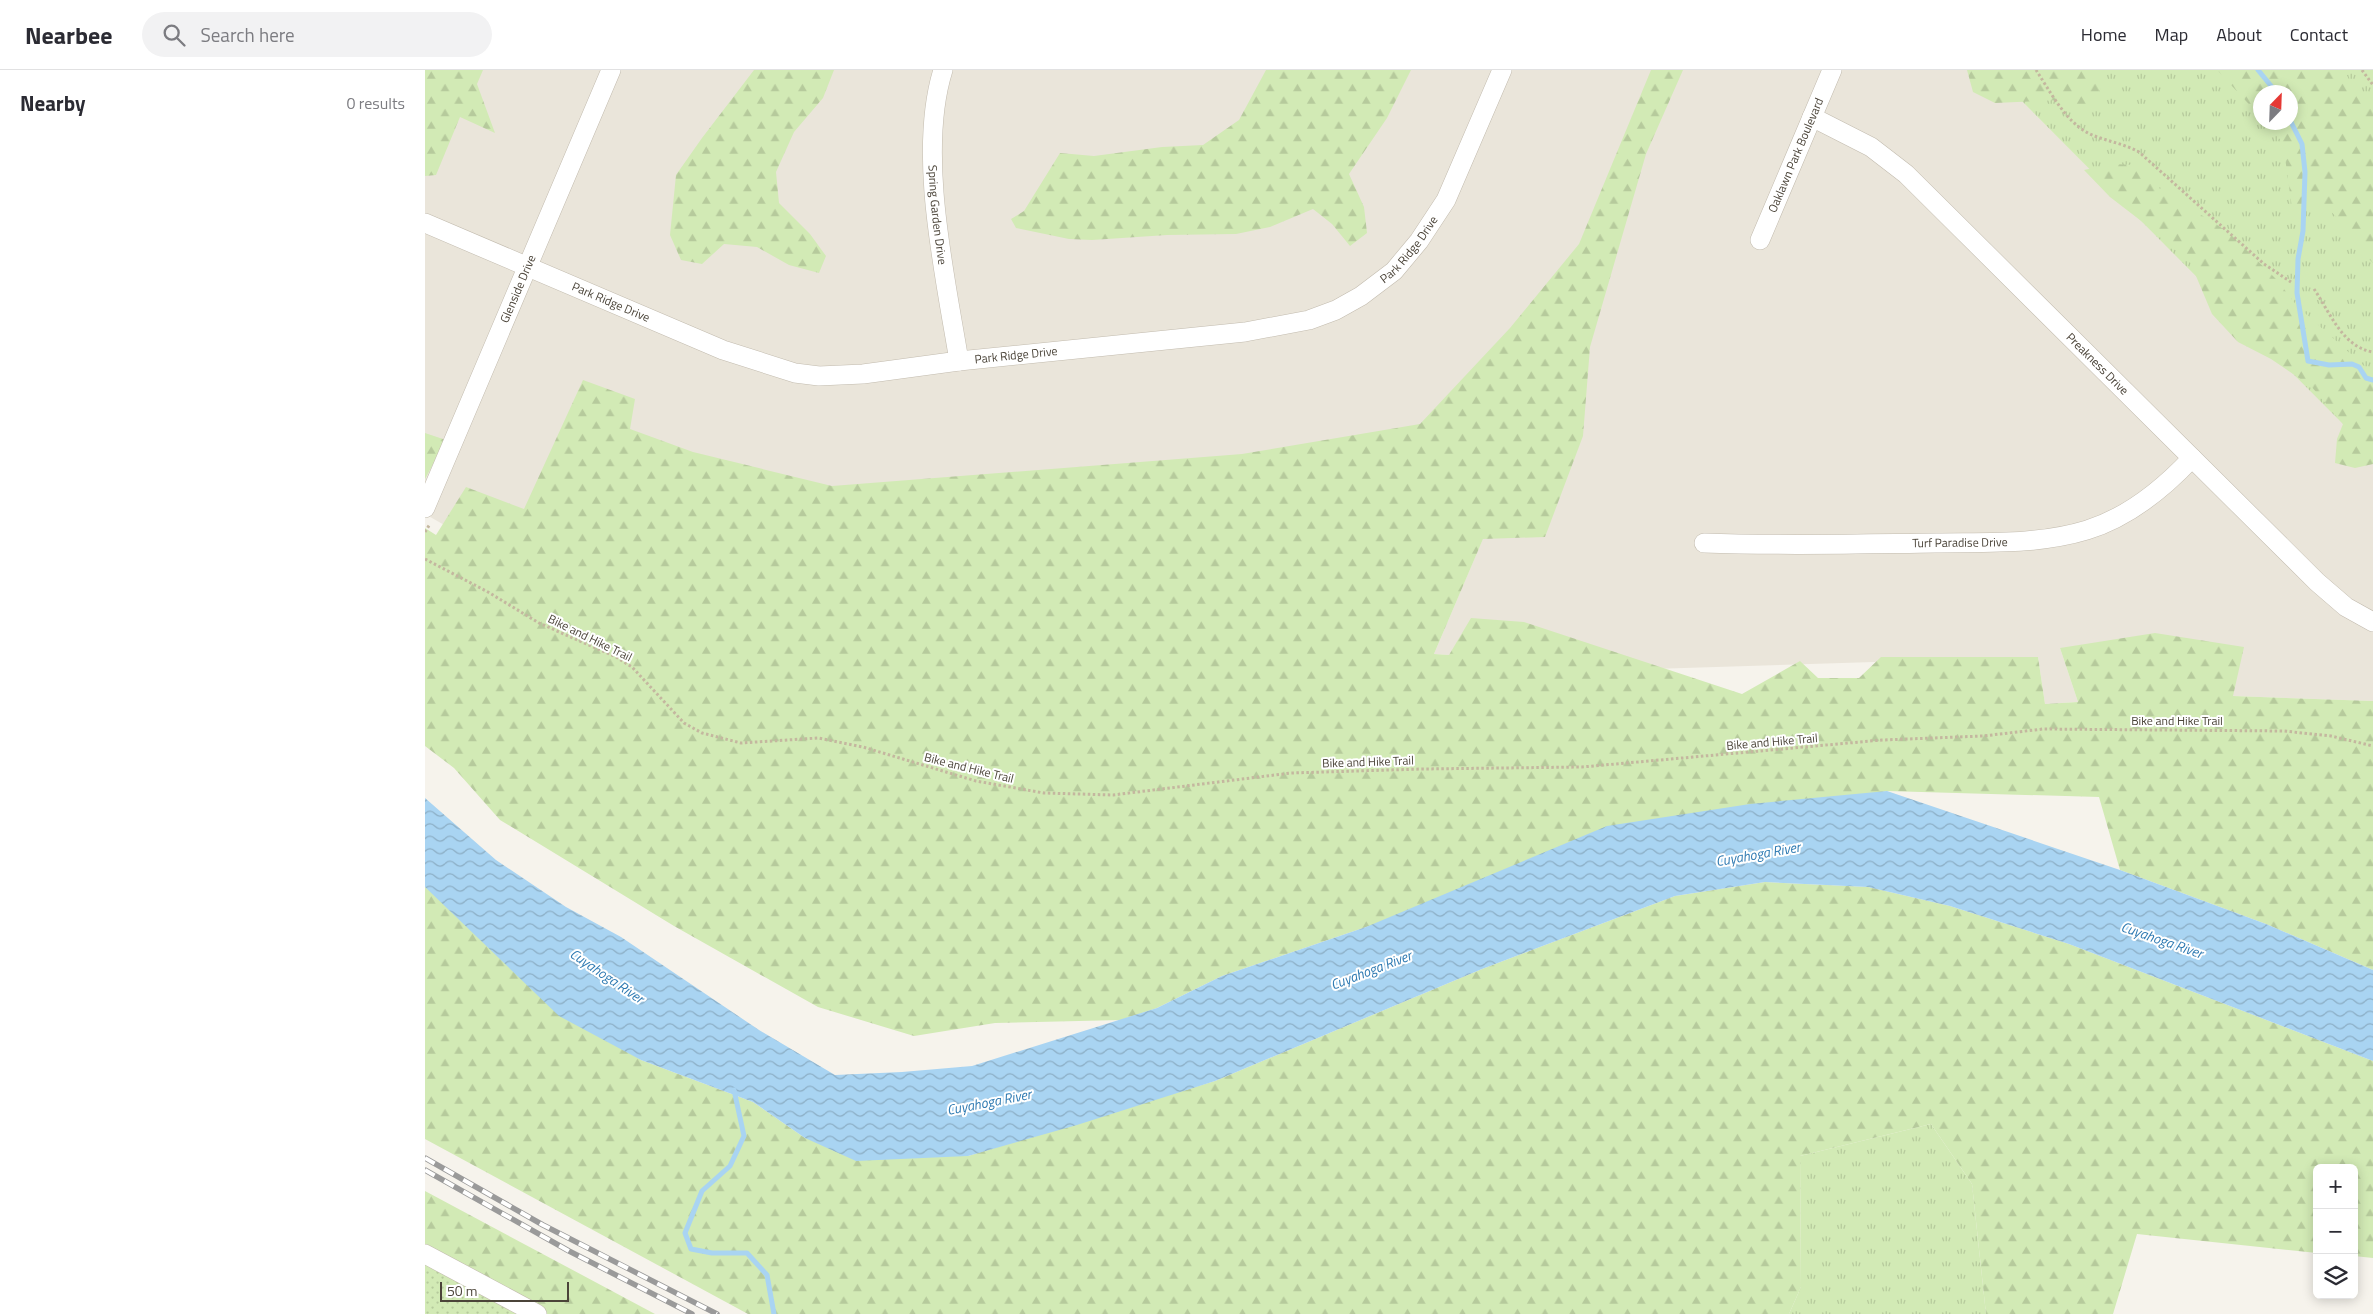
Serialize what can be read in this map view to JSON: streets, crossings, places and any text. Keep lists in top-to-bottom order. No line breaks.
{"streets":{"street":["Oaklawn Park Boulevard","Spring Garden Drive","Park Ridge Drive","Glenside Drive","Preakness Drive","Turf Paradise Drive"],"path":["Bike and Hike Trail"]},"crossings":[["Oaklawn Park Boulevard","Preakness Drive"],["Spring Garden Drive","Park Ridge Drive"],["Park Ridge Drive","Glenside Drive"],["Preakness Drive","Turf Paradise Drive"]],"water":["Cuyahoga River"],"scale_bar":"50 m","north":"top right","page":{"header":"Nearbee","search":"Search here","nav":["Home","Map","About","Contact"],"heading":["Nearby","0 results"],"map_buttons":["+","−"],"scale":"50 m"}}
